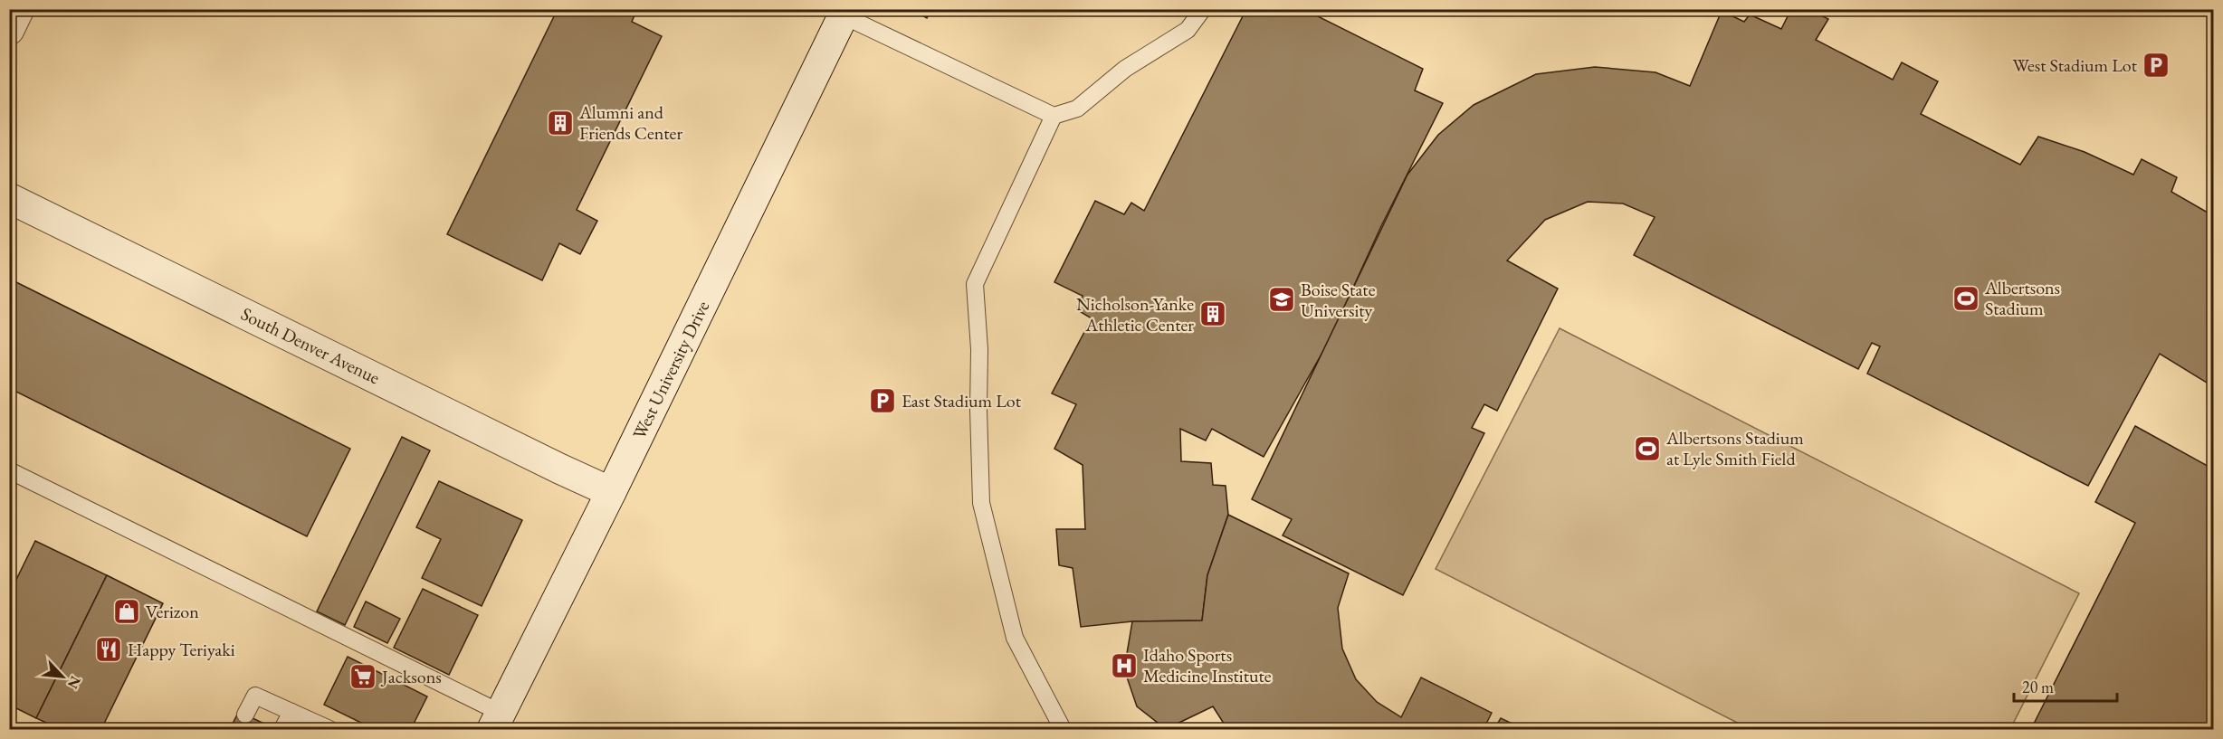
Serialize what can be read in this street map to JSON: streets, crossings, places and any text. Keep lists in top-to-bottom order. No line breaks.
{"streets":{"street":["South Denver Avenue","West University Drive"]},"crossings":[["South Denver Avenue","West University Drive"]],"places":{"parking":["West Stadium Lot","East Stadium Lot"],"building":["Alumni and Friends Center","Nicholson-Yanke Athletic Center"],"sports":["Albertsons Stadium","Albertsons Stadium at Lyle Smith Field"],"school or university":["Boise State University"],"shop":["Verizon"],"restaurant":["Happy Teriyaki"],"hospital":["Idaho Sports Medicine Institute"],"supermarket":["Jacksons"]},"scale_bar":"20 m","north":"bottom right"}
